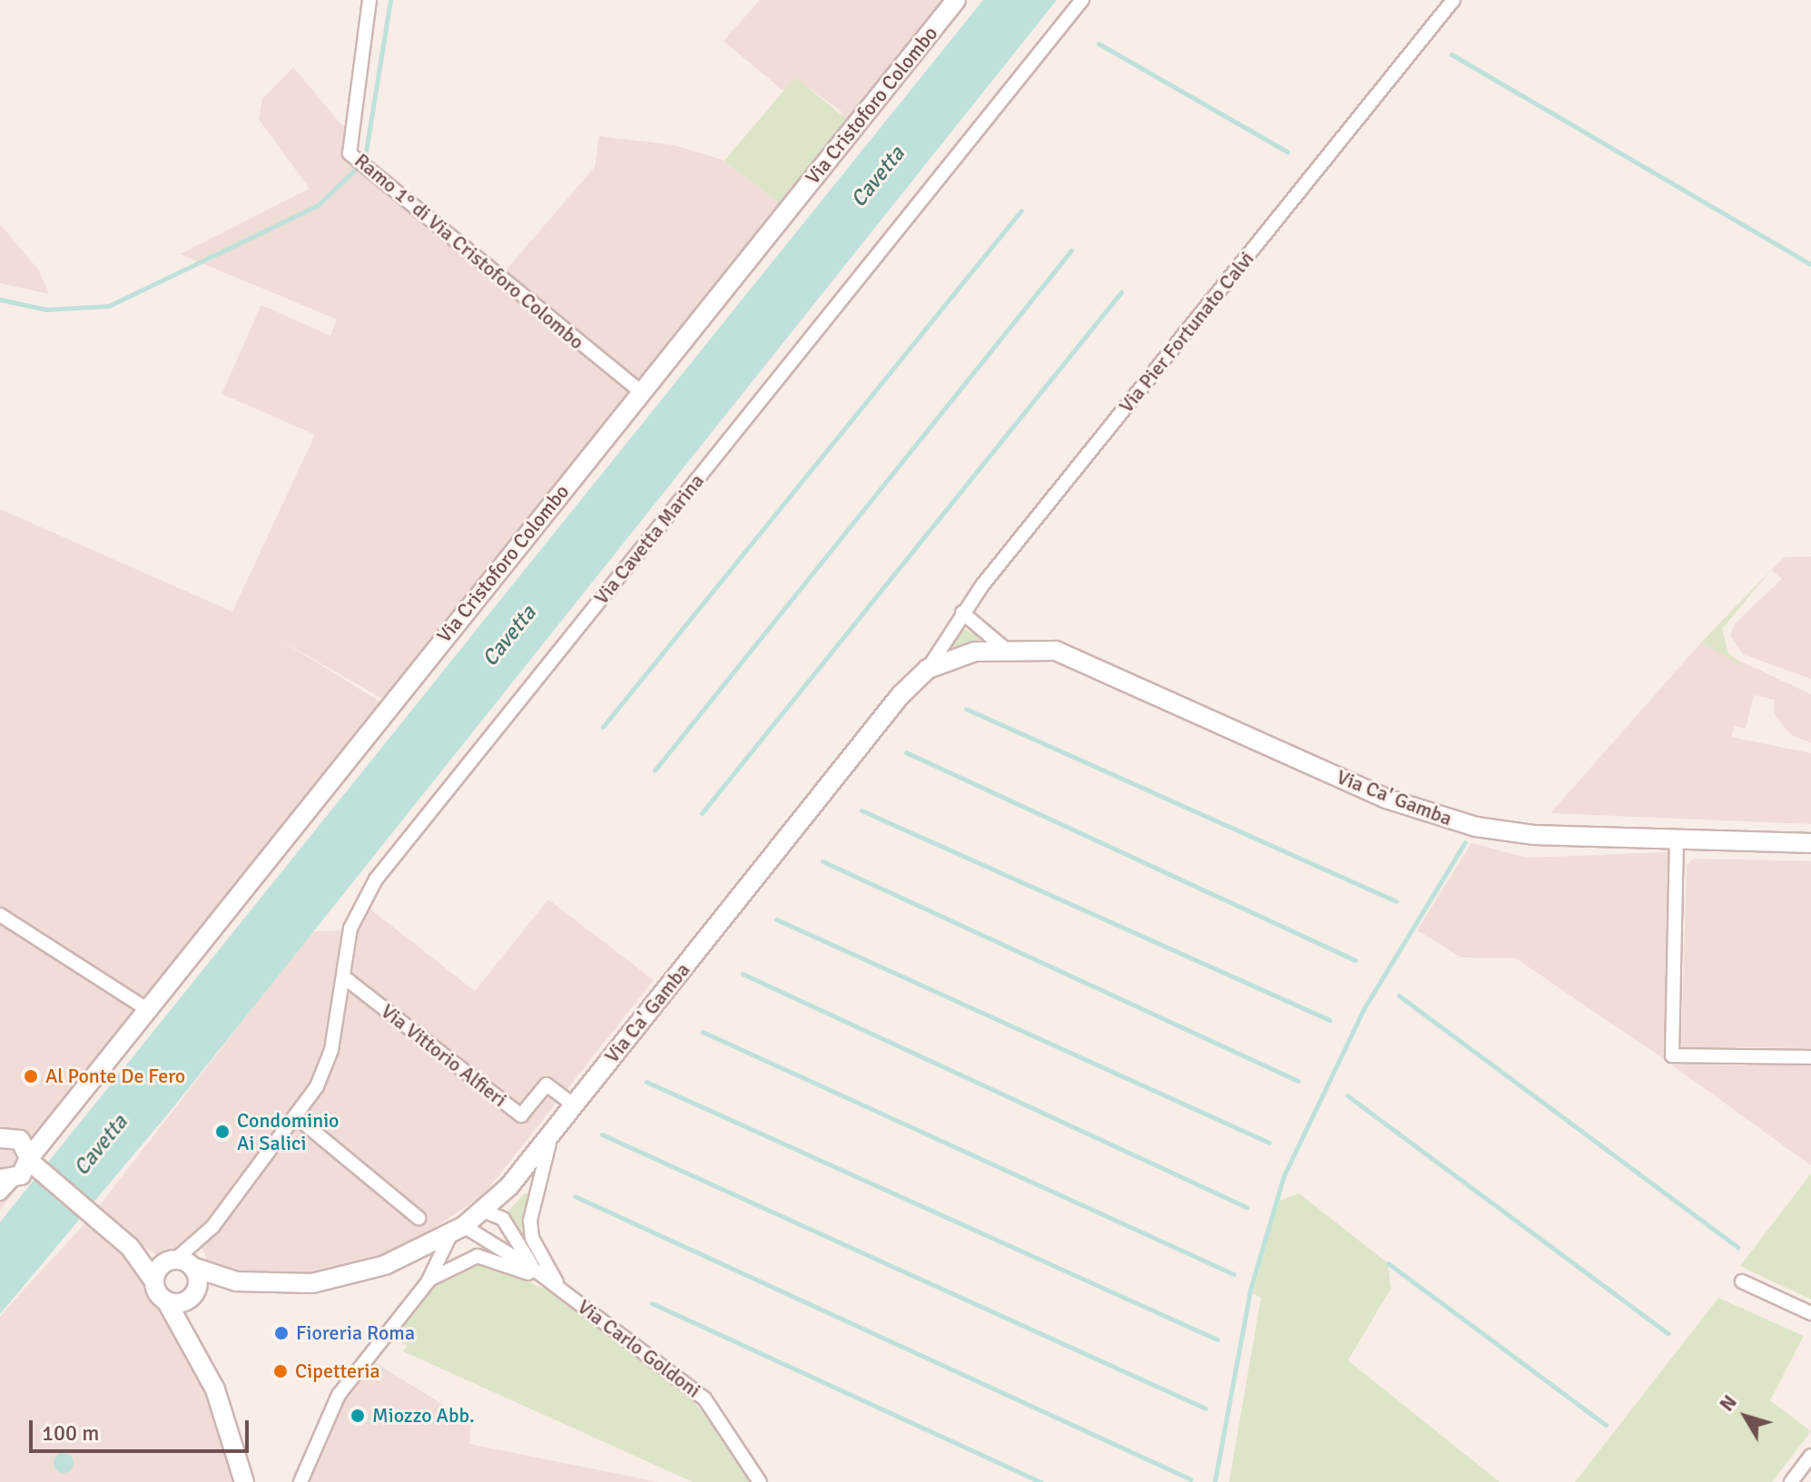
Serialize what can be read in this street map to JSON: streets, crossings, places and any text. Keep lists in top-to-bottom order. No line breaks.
{"streets":{"street":["Via Cristoforo Colombo","Ramo 1° di Via Cristoforo Colombo","Via Pier Fortunato Calvi","Via Cavetta Marina","Via Ca' Gamba","Via Vittorio Alfieri","Via Carlo Goldoni"]},"crossings":[["Via Cristoforo Colombo","Ramo 1° di Via Cristoforo Colombo"],["Via Pier Fortunato Calvi","Via Ca' Gamba"],["Via Cavetta Marina","Via Ca' Gamba"],["Via Cavetta Marina","Via Vittorio Alfieri"],["Via Ca' Gamba","Via Vittorio Alfieri"],["Via Ca' Gamba","Via Carlo Goldoni"]],"water":["Cavetta"],"places":["Al Ponte De Fero","Condominio Ai Salici","Fioreria Roma","Cipetteria","Miozzo Abb."],"scale_bar":"100 m","north":"top left"}
